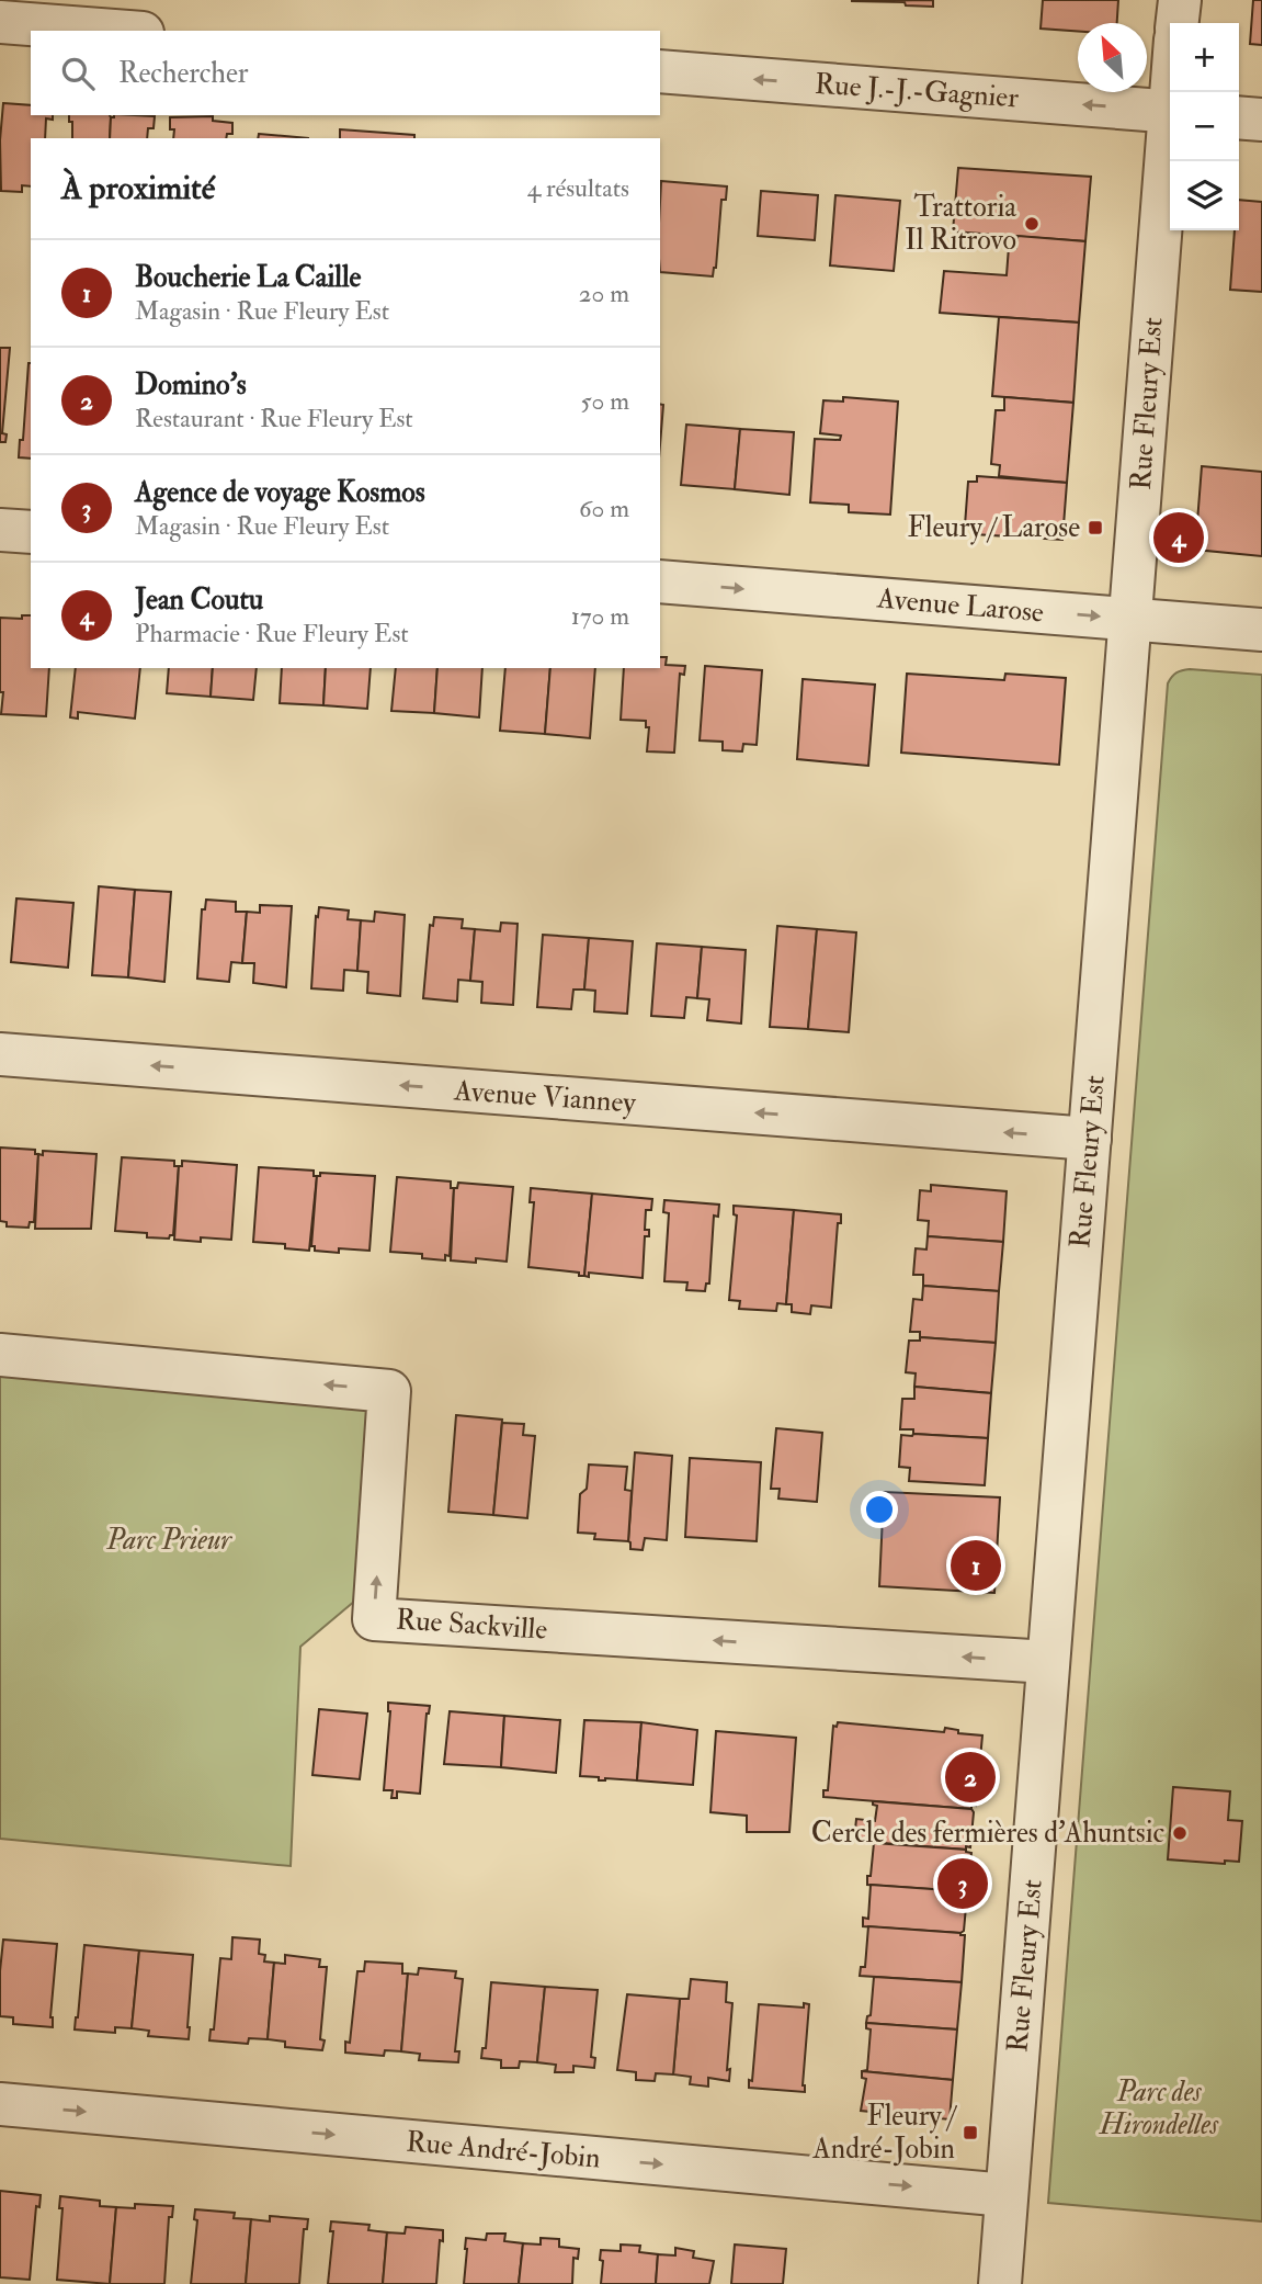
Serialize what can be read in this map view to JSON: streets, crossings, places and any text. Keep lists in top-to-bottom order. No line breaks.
{"streets":{"street":["Rue J.-J.-Gagnier","Rue Fleury Est","Avenue Larose","Avenue Vianney","Rue Sackville","Rue André-Jobin"]},"crossings":[["Rue Fleury Est","Avenue Larose"],["Rue Fleury Est","Avenue Vianney"],["Rue Fleury Est","Rue Sackville"],["Rue Fleury Est","Rue André-Jobin"]],"one_way":["Rue J.-J.-Gagnier","Avenue Larose","Avenue Vianney","Rue Sackville","Rue André-Jobin"],"parks":["Parc Prieur","Parc des Hirondelles"],"places":{"other":["Trattoria Il Ritrovo","Cercle des fermières d'Ahuntsic"],"transit":["Fleury / Larose","Fleury / André-Jobin"]},"north":"top left","page":{"map_buttons":["+","−"],"search":"Rechercher","heading":["À proximité","4 résultats"],"list":[{"mark":"1","name":"Boucherie La Caille","note":"Magasin · Rue Fleury Est","value":"20 m"},{"mark":"2","name":"Domino's","note":"Restaurant · Rue Fleury Est","value":"50 m"},{"mark":"3","name":"Agence de voyage Kosmos","note":"Magasin · Rue Fleury Est","value":"60 m"},{"mark":"4","name":"Jean Coutu","note":"Pharmacie · Rue Fleury Est","value":"170 m"}],"pins":["4","1","2","3"]}}
